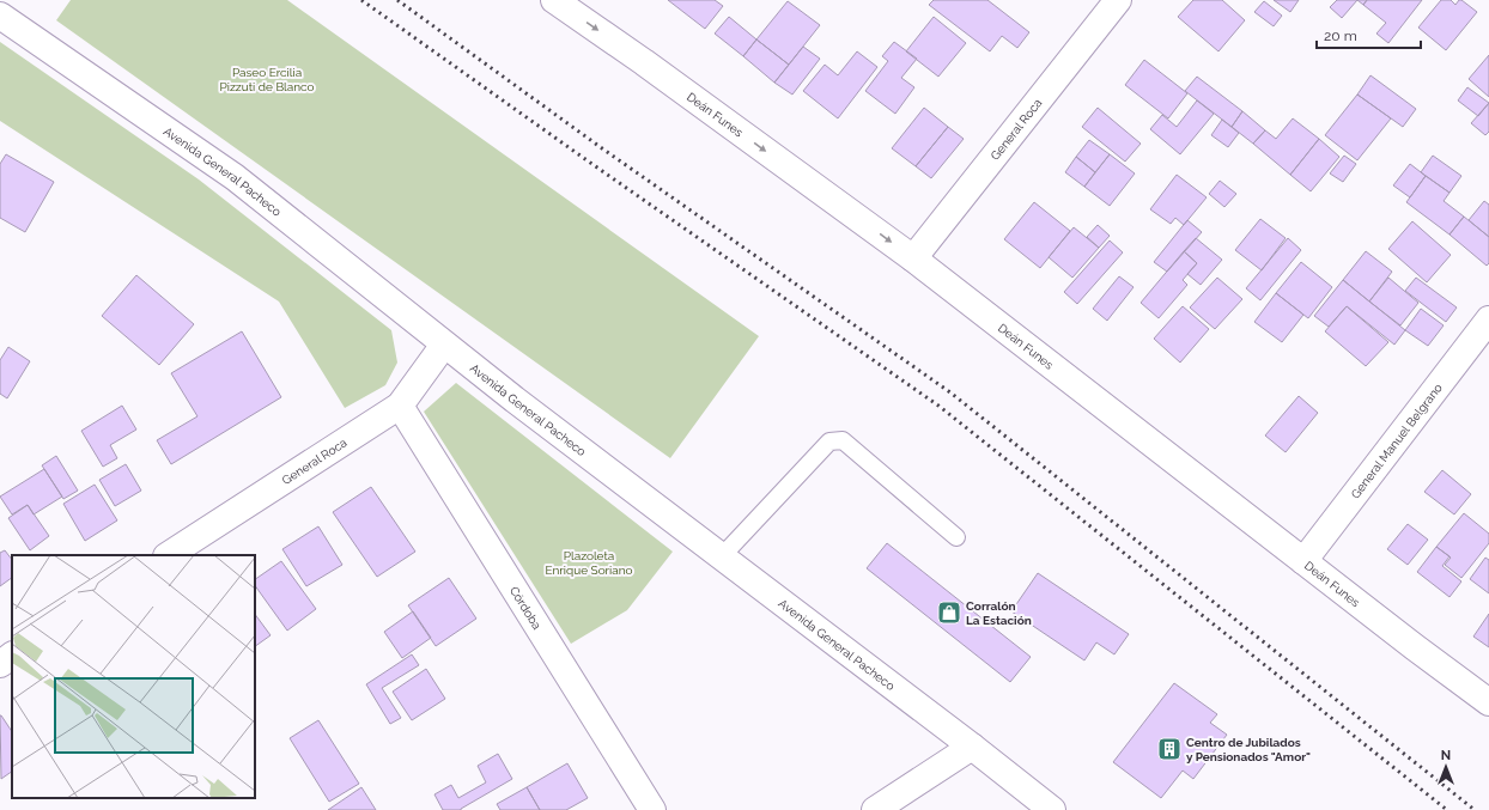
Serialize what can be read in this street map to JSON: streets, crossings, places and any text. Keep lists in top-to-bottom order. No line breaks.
{"streets":{"street":["Deán Funes","General Roca","Avenida General Pacheco","General Manuel Belgrano","Córdoba"]},"crossings":[["Deán Funes","General Roca"],["Deán Funes","General Manuel Belgrano"],["General Roca","Avenida General Pacheco"],["General Roca","Córdoba"]],"one_way":["Deán Funes"],"parks":["Paseo Ercilia Pizzuti de Blanco","Plazoleta Enrique Soriano"],"places":{"shop":["Corralón La Estación"],"building":["Centro de Jubilados y Pensionados \"Amor\""]},"scale_bar":"20 m","north":"top"}
